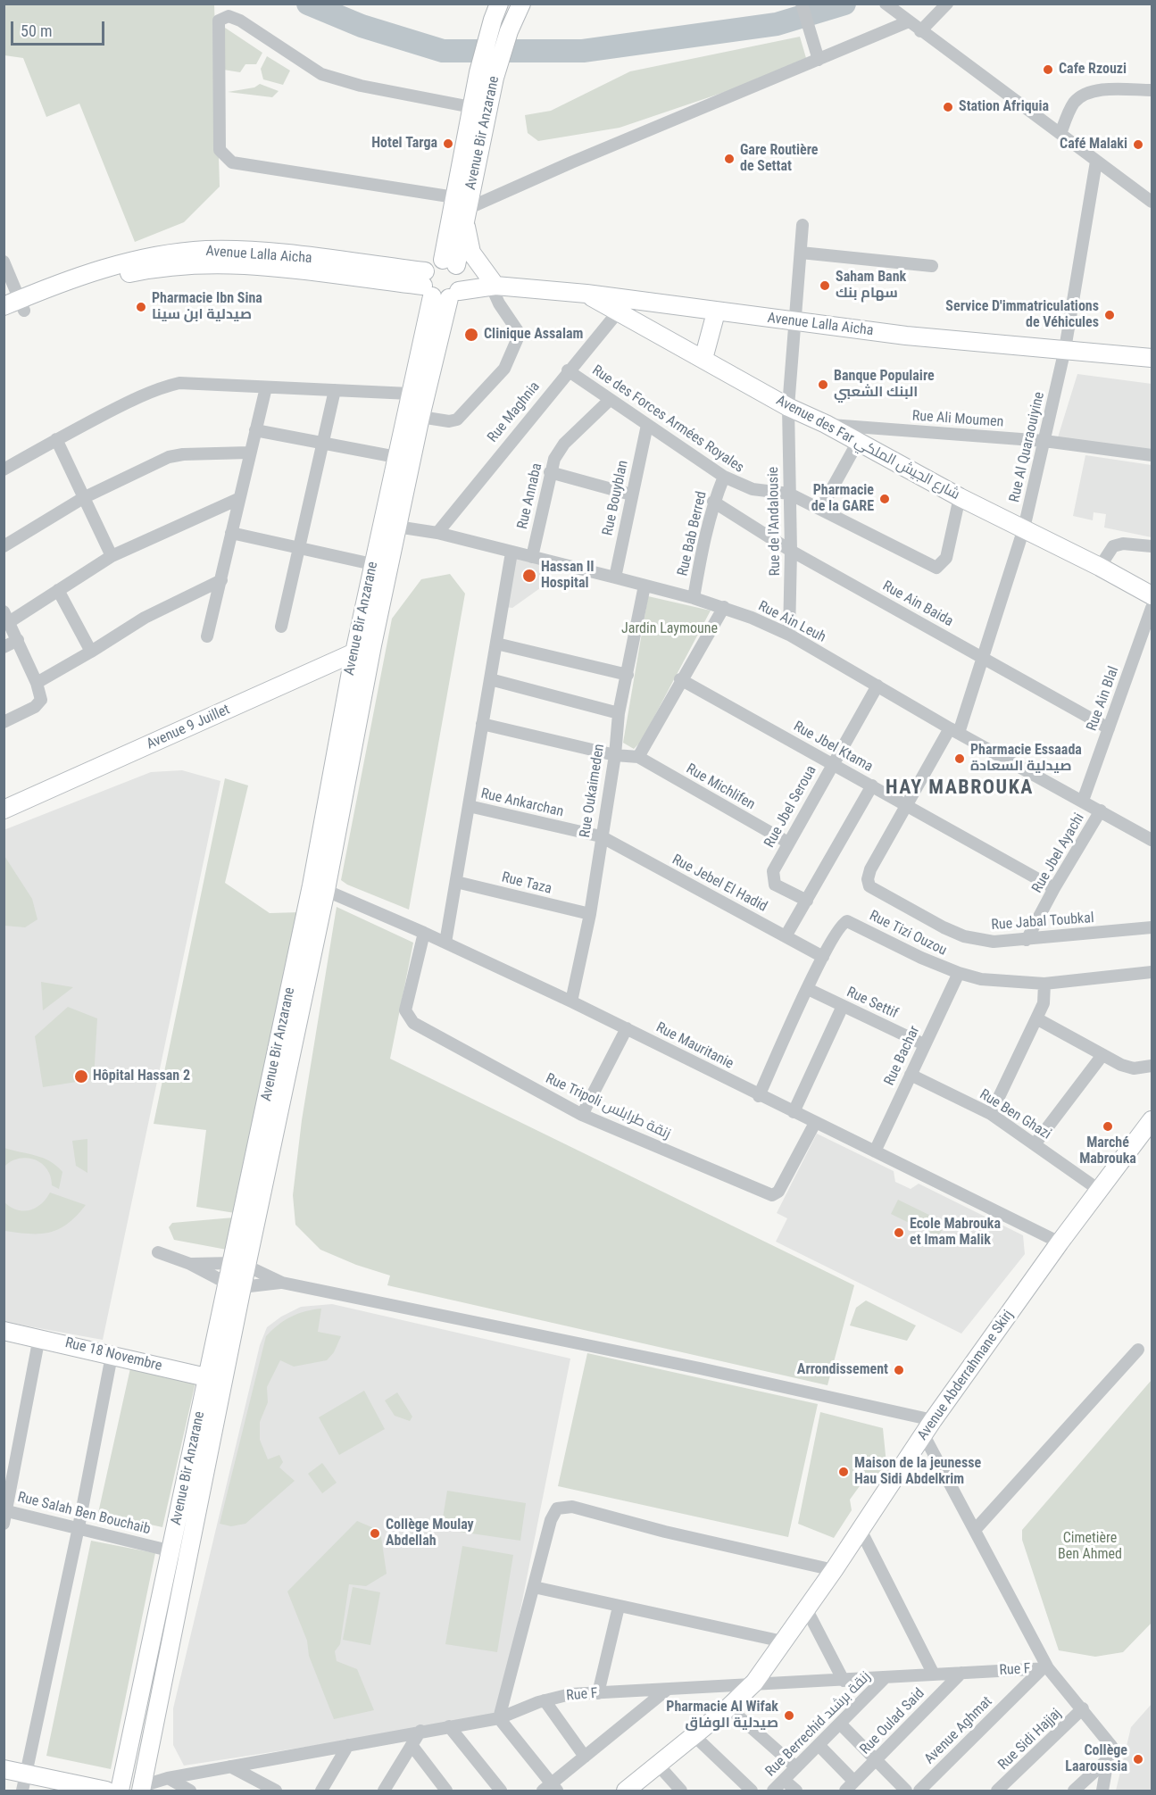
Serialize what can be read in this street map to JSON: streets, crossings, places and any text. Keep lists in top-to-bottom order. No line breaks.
{"streets":{"street":["Avenue Bir Anzarane","Avenue Lalla Aicha","Rue Maghnia","Rue des Forces Armées Royales","Rue Ali Moumen","Rue Al Quaraouiyine","Avenue des Far شارع الجيش الملكي","Rue Annaba","Rue Bouyblan","Rue de l'Andalousie","Rue Bab Berred","Rue Ain Baida","Rue Ain Leuh","Rue Ain Blal","Avenue 9 Juillet","Rue Jbel Ktama","Rue Michlifen","Rue Oukaimeden","Rue Ankarchan","Rue Jbel Seroua","Rue Jbel Ayachi","Rue Taza","Rue Jebel El Hadid","Rue Jabal Toubkal","Rue Tizi Ouzou","Rue Settif","Rue Mauritanie","Rue Bachar","Rue Tripoli زنقة طرابلس","Rue Ben Ghazi","Rue 18 Novembre","Avenue Abderrahmane Skirj","Rue Salah Ben Bouchaib","Rue F","Rue Oulad Said","Rue Berrechid زنقة برشىد","Avenue Aghmat","Rue Sidi Hajjaj"]},"crossings":[["Avenue Bir Anzarane","Avenue Lalla Aicha"],["Avenue Bir Anzarane","Rue Ain Leuh"],["Avenue Bir Anzarane","Avenue 9 Juillet"],["Avenue Bir Anzarane","Rue Mauritanie"],["Avenue Bir Anzarane","Rue 18 Novembre"],["Avenue Bir Anzarane","Rue Salah Ben Bouchaib"],["Avenue Bir Anzarane","Rue F"],["Avenue Lalla Aicha","Rue Al Quaraouiyine"],["Avenue Lalla Aicha","Avenue des Far شارع الجيش الملكي"],["Avenue Lalla Aicha","Rue de l'Andalousie"],["Rue Maghnia","Rue des Forces Armées Royales"],["Rue Maghnia","Avenue des Far شارع الجيش الملكي"],["Rue Maghnia","Rue Ain Leuh"],["Rue des Forces Armées Royales","Avenue des Far شارع الجيش الملكي"],["Rue des Forces Armées Royales","Rue Annaba"],["Rue des Forces Armées Royales","Rue Bouyblan"],["Rue des Forces Armées Royales","Rue de l'Andalousie"],["Rue des Forces Armées Royales","Rue Bab Berred"],["Rue Ali Moumen","Rue Al Quaraouiyine"],["Rue Ali Moumen","Avenue des Far شارع الجيش الملكي"],["Rue Al Quaraouiyine","Avenue des Far شارع الجيش الملكي"],["Rue Al Quaraouiyine","Rue Ain Baida"],["Rue Al Quaraouiyine","Rue Ain Leuh"],["Rue Al Quaraouiyine","Rue Jabal Toubkal"],["Avenue des Far شارع الجيش الملكي","Rue de l'Andalousie"],["Rue Annaba","Rue Ain Leuh"],["Rue Bouyblan","Rue Ain Leuh"],["Rue de l'Andalousie","Rue Ain Baida"],["Rue de l'Andalousie","Rue Ain Leuh"],["Rue Bab Berred","Rue Ain Baida"],["Rue Bab Berred","Rue Ain Leuh"],["Rue Ain Baida","Rue Ain Blal"],["Rue Ain Leuh","Rue Ain Blal"],["Rue Ain Leuh","Rue Oukaimeden"],["Rue Ain Leuh","Rue Jbel Seroua"],["Rue Ain Leuh","Rue Jbel Ayachi"],["Rue Ain Leuh","Rue Jabal Toubkal"],["Rue Jbel Ktama","Rue Jbel Seroua"],["Rue Jbel Ktama","Rue Jbel Ayachi"],["Rue Jbel Ktama","Rue Jabal Toubkal"],["Rue Michlifen","Rue Jbel Seroua"],["Rue Oukaimeden","Rue Ankarchan"],["Rue Oukaimeden","Rue Taza"],["Rue Oukaimeden","Rue Jebel El Hadid"],["Rue Oukaimeden","Rue Mauritanie"],["Rue Ankarchan","Rue Jebel El Hadid"],["Rue Jbel Ayachi","Rue Jabal Toubkal"],["Rue Jebel El Hadid","Rue Tizi Ouzou"],["Rue Tizi Ouzou","Rue Settif"],["Rue Tizi Ouzou","Rue Mauritanie"],["Rue Tizi Ouzou","Rue Bachar"],["Rue Settif","Rue Bachar"],["Rue Mauritanie","Rue Bachar"],["Rue Mauritanie","Rue Tripoli زنقة طرابلس"],["Rue Mauritanie","Avenue Abderrahmane Skirj"],["Rue Bachar","Rue Ben Ghazi"],["Rue Ben Ghazi","Avenue Abderrahmane Skirj"],["Avenue Abderrahmane Skirj","Rue F"],["Rue F","Rue Oulad Said"],["Rue F","Rue Berrechid زنقة برشىد"],["Rue F","Avenue Aghmat"]],"districts":["HAY MABROUKA"],"parks":["Jardin Laymoune","Cimetière Ben Ahmed"],"places":["Cafe Rzouzi","Station Afriquia","Hotel Targa","Café Malaki","Gare Routière de Settat","Saham Bank سهام بنك","Pharmacie Ibn Sina صيدلية ابن سينا","Service D'immatriculations de Véhicules","Clinique Assalam","Banque Populaire البنك الشعبي","Pharmacie de la GARE","Hassan II Hospital","Pharmacie Essaada صيدلية السعادة","Hôpital Hassan 2","Marché Mabrouka","Ecole Mabrouka et Imam Malik","Arrondissement","Maison de la jeunesse Hau Sidi Abdelkrim","Collège Moulay Abdellah","Pharmacie Al Wifak صيدلية الوفاق","Collège Laaroussia"],"scale_bar":"50 m"}
